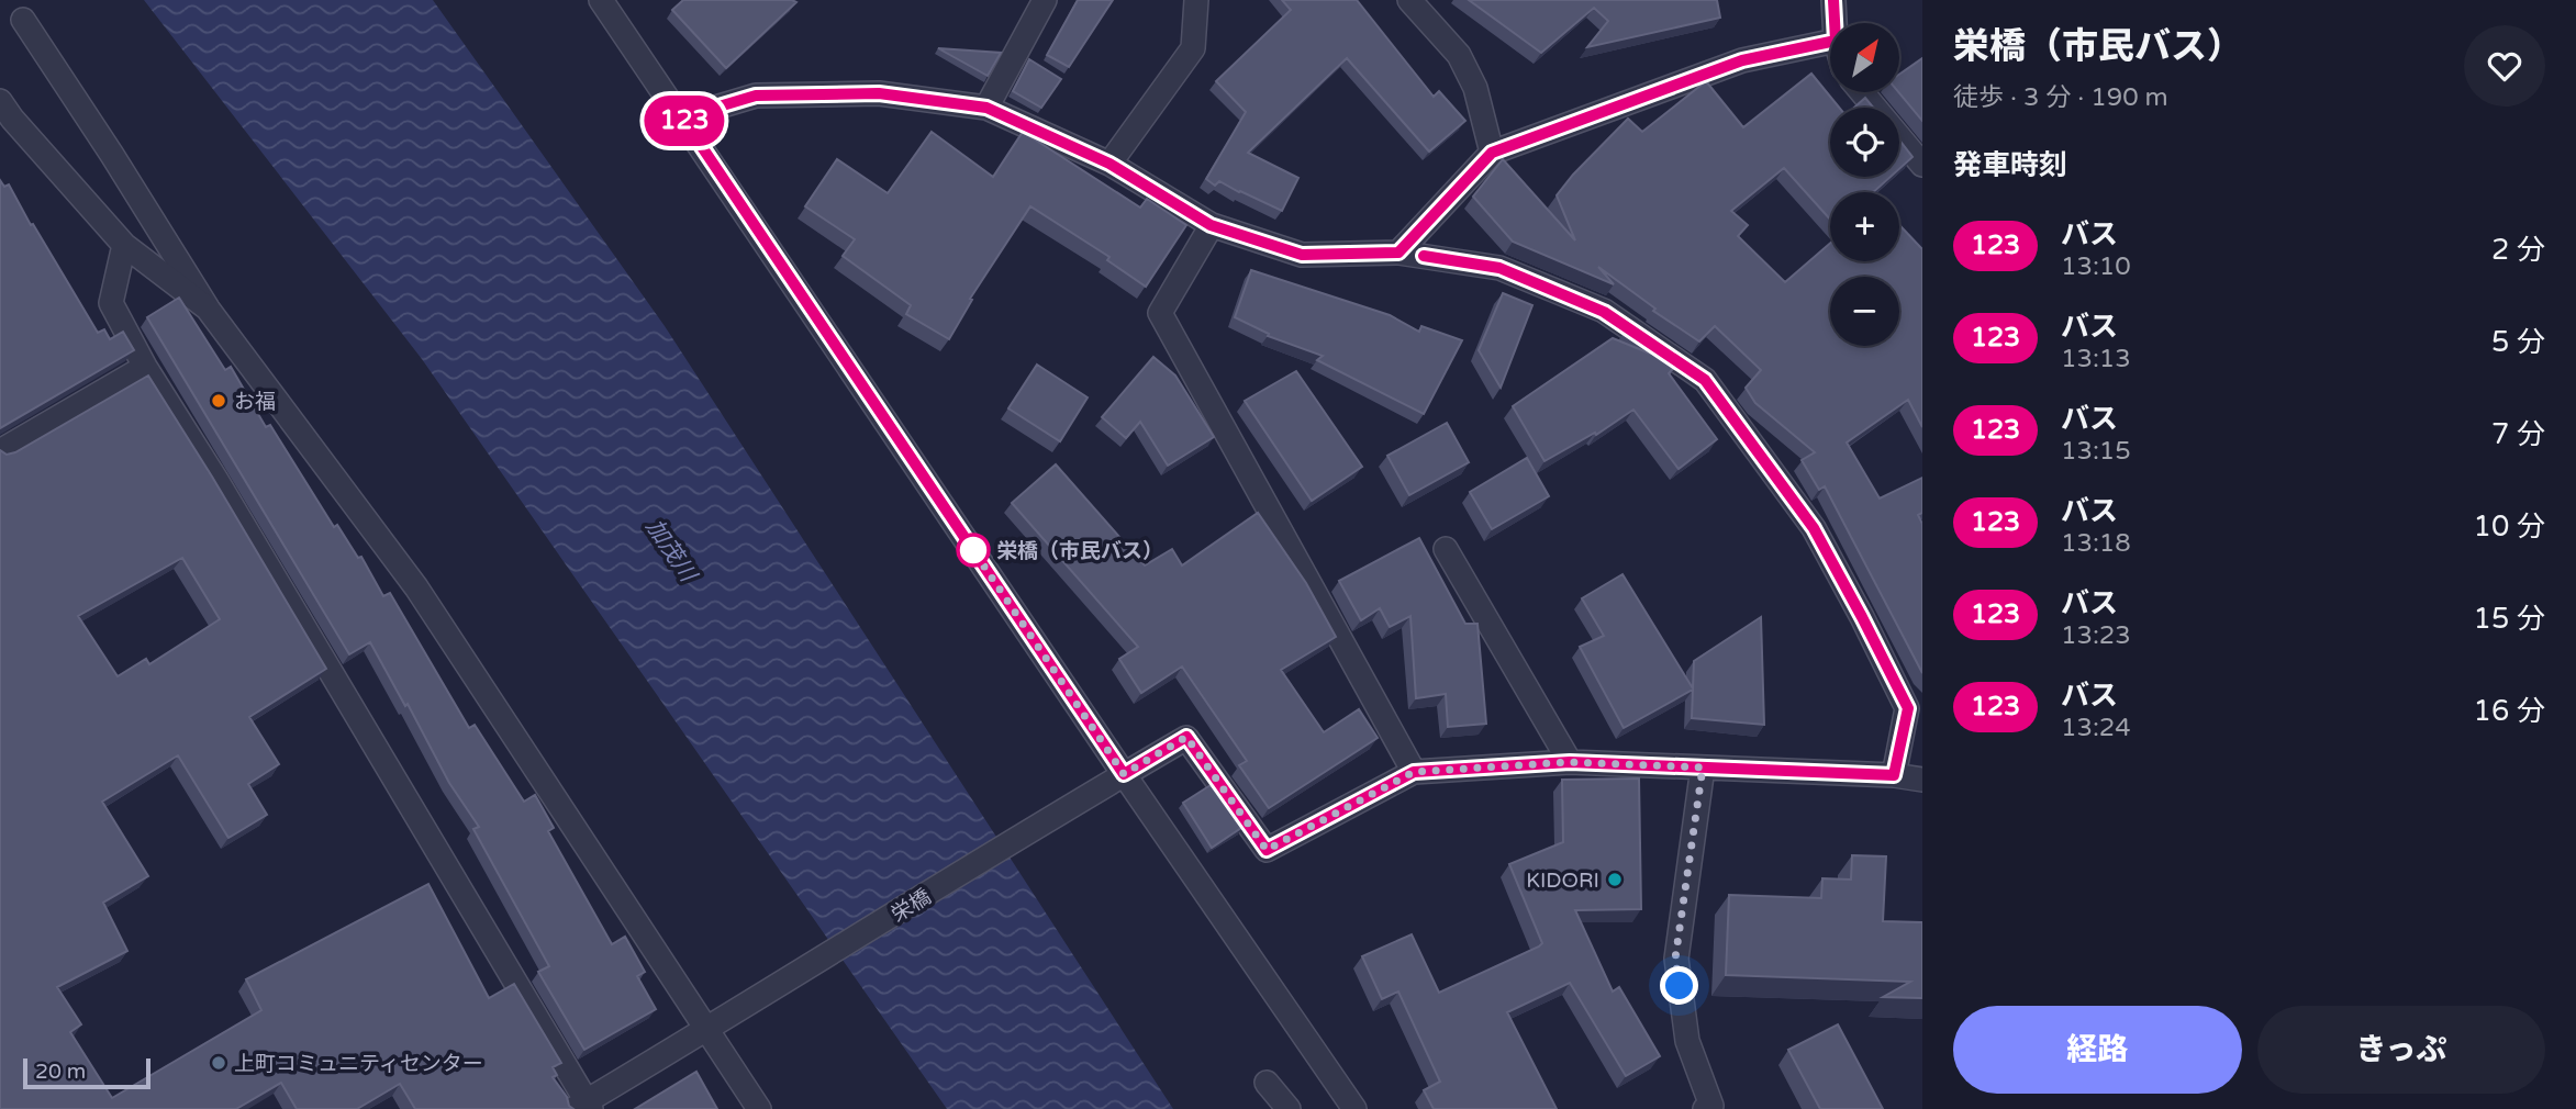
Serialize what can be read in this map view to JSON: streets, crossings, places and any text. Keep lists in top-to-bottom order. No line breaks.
{"streets":{"street":["栄橋"]},"water":["加茂川"],"places":["お福","栄橋（市民バス）","KIDORI","上町コミュニティセンター"],"lines":["bus line 123"],"scale_bar":"20 m","north":"top right","page":{"on_map":"123","heading":[["栄橋（市民バス）","徒歩 · 3 分 · 190 m"],"発車時刻"],"map_buttons":["+","−"],"list":[{"mark":"123","name":"バス","note":"13:10","value":"2 分"},{"mark":"123","name":"バス","note":"13:13","value":"5 分"},{"mark":"123","name":"バス","note":"13:15","value":"7 分"},{"mark":"123","name":"バス","note":"13:18","value":"10 分"},{"mark":"123","name":"バス","note":"13:23","value":"15 分"},{"mark":"123","name":"バス","note":"13:24","value":"16 分"}],"buttons":["経路","きっぷ"],"scale":"20 m"}}
